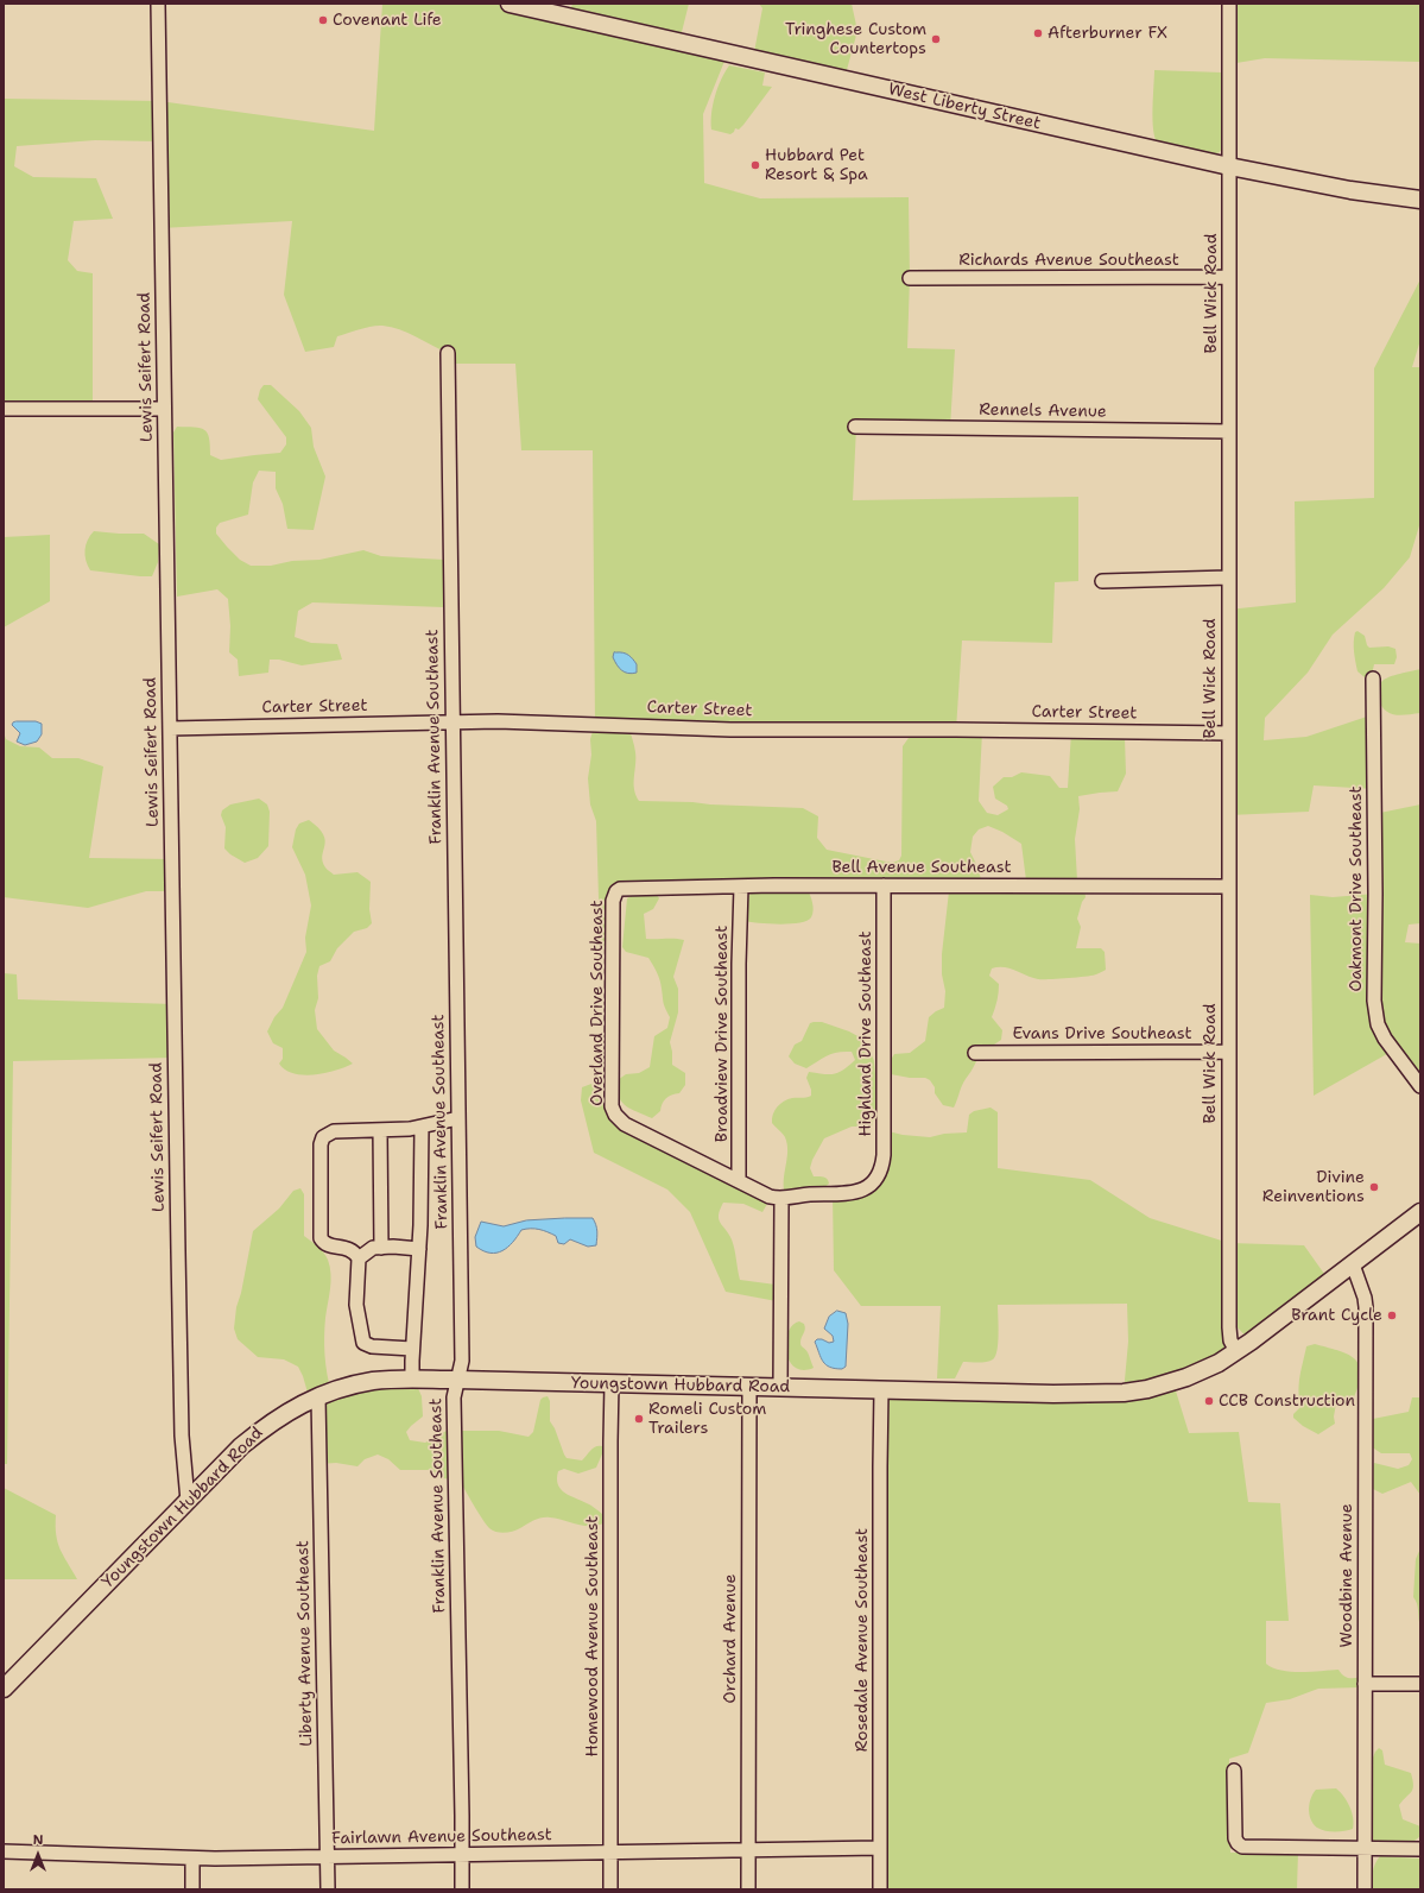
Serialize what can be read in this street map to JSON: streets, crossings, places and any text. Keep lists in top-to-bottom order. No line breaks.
{"streets":{"main road":["West Liberty Street","Youngstown Hubbard Road"],"street":["Richards Avenue Southeast","Bell Wick Road","Lewis Seifert Road","Rennels Avenue","Carter Street","Franklin Avenue Southeast","Bell Avenue Southeast","Oakmont Drive Southeast","Overland Drive Southeast","Broadview Drive Southeast","Highland Drive Southeast","Evans Drive Southeast","Woodbine Avenue","Homewood Avenue Southeast","Orchard Avenue","Rosedale Avenue Southeast","Liberty Avenue Southeast","Fairlawn Avenue Southeast"]},"crossings":[["West Liberty Street","Bell Wick Road"],["Richards Avenue Southeast","Bell Wick Road"],["Bell Wick Road","Rennels Avenue"],["Bell Wick Road","Carter Street"],["Bell Wick Road","Bell Avenue Southeast"],["Bell Wick Road","Evans Drive Southeast"],["Bell Wick Road","Youngstown Hubbard Road"],["Lewis Seifert Road","Carter Street"],["Lewis Seifert Road","Youngstown Hubbard Road"],["Carter Street","Franklin Avenue Southeast"],["Franklin Avenue Southeast","Youngstown Hubbard Road"],["Franklin Avenue Southeast","Fairlawn Avenue Southeast"],["Bell Avenue Southeast","Overland Drive Southeast"],["Bell Avenue Southeast","Broadview Drive Southeast"],["Bell Avenue Southeast","Highland Drive Southeast"],["Overland Drive Southeast","Broadview Drive Southeast"],["Youngstown Hubbard Road","Woodbine Avenue"],["Youngstown Hubbard Road","Homewood Avenue Southeast"],["Youngstown Hubbard Road","Orchard Avenue"],["Youngstown Hubbard Road","Rosedale Avenue Southeast"],["Youngstown Hubbard Road","Liberty Avenue Southeast"],["Homewood Avenue Southeast","Fairlawn Avenue Southeast"],["Orchard Avenue","Fairlawn Avenue Southeast"],["Rosedale Avenue Southeast","Fairlawn Avenue Southeast"],["Liberty Avenue Southeast","Fairlawn Avenue Southeast"]],"places":["Covenant Life","Afterburner FX","Tringhese Custom Countertops","Hubbard Pet Resort & Spa","Divine Reinventions","Brant Cycle","CCB Construction","Romeli Custom Trailers"],"north":"top"}
